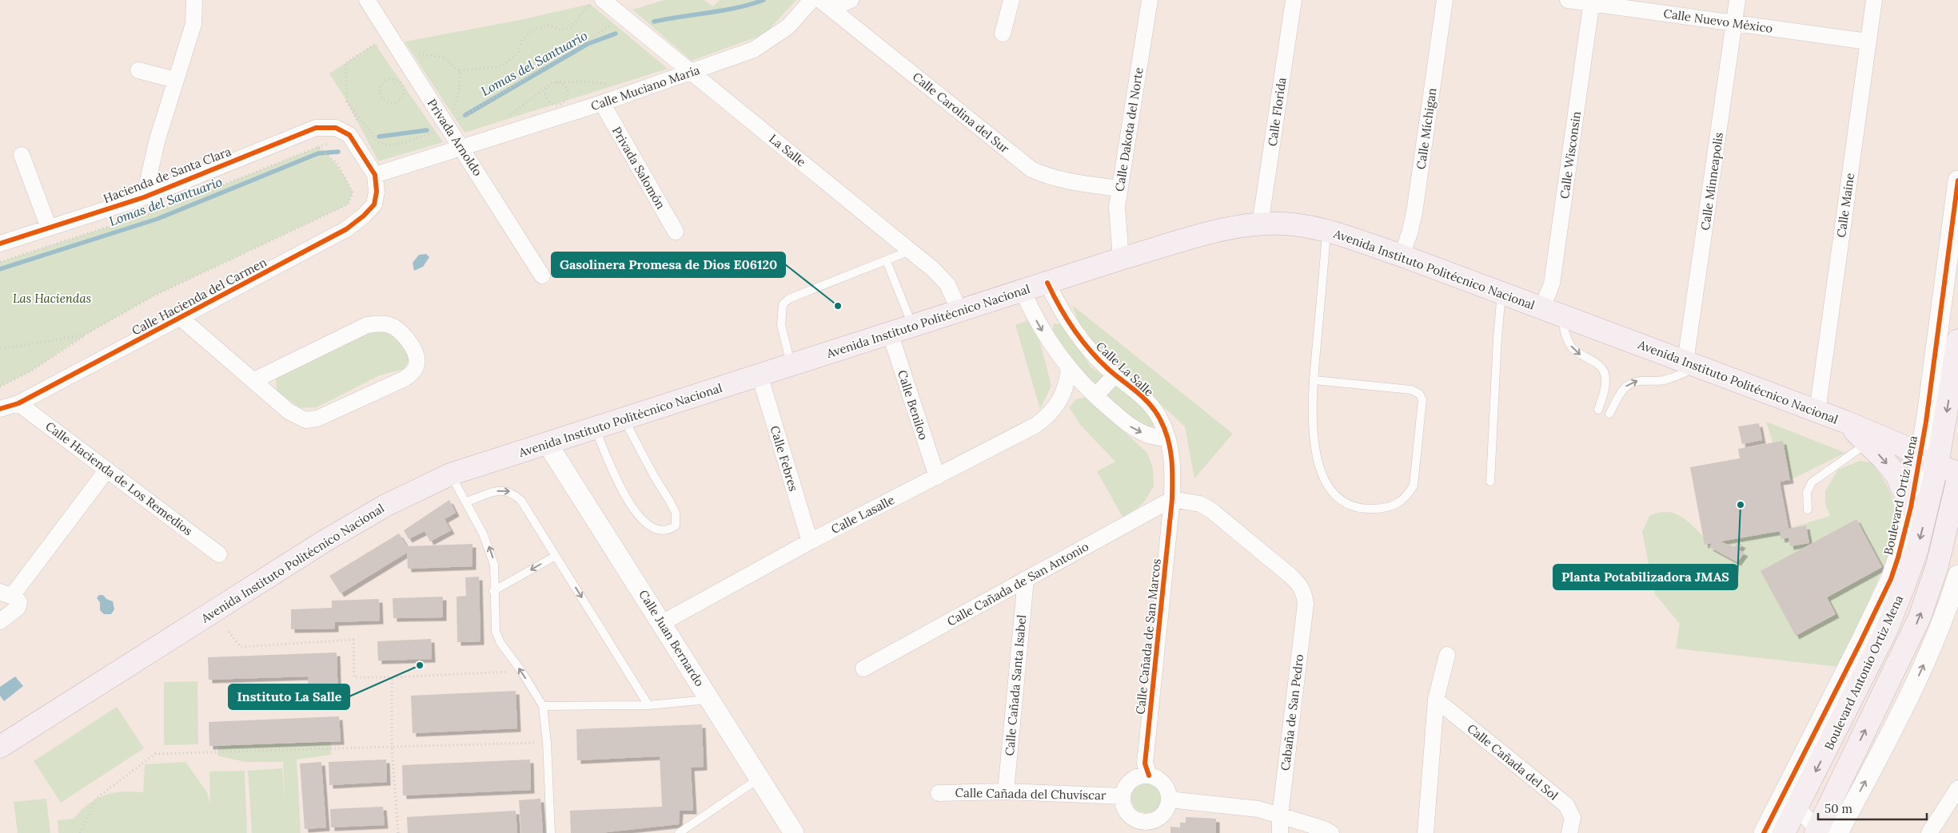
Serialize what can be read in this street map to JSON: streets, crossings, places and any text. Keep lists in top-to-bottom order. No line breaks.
{"streets":{"main road":["Avenida Instituto Politécnico Nacional","Boulevard Antonio Ortiz Mena"],"street":["Calle Nuevo México","Calle Muciano María","Calle Florida","Calle Carolina del Sur","Calle Míchigan","Calle Dakota del Norte","Privada Arnoldo","La Salle","Calle Wisconsin","Privada Salomón","Hacienda de Santa Clara","Calle Minneapolis","Calle Maine","Calle Hacienda del Carmen","Calle La Salle","Calle Beniloo","Calle Febres","Calle Hacienda de Los Remedios","Boulevard Ortiz Mena","Calle Lasalle","Calle Cañada de San Antonio","Calle Cañada de San Marcos","Calle Juan Bernardo","Calle Cañada Santa Isabel","Cabaña de San Pedro","Calle Cañada del Sol","Calle Cañada del Chuvíscar"]},"crossings":[["Calle Nuevo México","Calle Wisconsin"],["Calle Nuevo México","Calle Minneapolis"],["Calle Nuevo México","Calle Maine"],["Calle Muciano María","Privada Arnoldo"],["Calle Muciano María","La Salle"],["Calle Muciano María","Privada Salomón"],["Calle Muciano María","Hacienda de Santa Clara"],["Calle Muciano María","Calle Hacienda del Carmen"],["Calle Florida","Avenida Instituto Politécnico Nacional"],["Calle Carolina del Sur","Calle Dakota del Norte"],["Calle Míchigan","Avenida Instituto Politécnico Nacional"],["Calle Dakota del Norte","Avenida Instituto Politécnico Nacional"],["La Salle","Avenida Instituto Politécnico Nacional"],["Calle Wisconsin","Avenida Instituto Politécnico Nacional"],["Hacienda de Santa Clara","Calle Hacienda del Carmen"],["Calle Minneapolis","Avenida Instituto Politécnico Nacional"],["Calle Maine","Avenida Instituto Politécnico Nacional"],["Avenida Instituto Politécnico Nacional","Calle La Salle"],["Avenida Instituto Politécnico Nacional","Calle Beniloo"],["Avenida Instituto Politécnico Nacional","Calle Febres"],["Avenida Instituto Politécnico Nacional","Boulevard Ortiz Mena"],["Avenida Instituto Politécnico Nacional","Calle Juan Bernardo"],["Avenida Instituto Politécnico Nacional","Boulevard Antonio Ortiz Mena"],["Calle Hacienda del Carmen","Calle Hacienda de Los Remedios"],["Calle La Salle","Calle Cañada de San Antonio"],["Calle La Salle","Calle Cañada de San Marcos"],["Calle La Salle","Cabaña de San Pedro"],["Calle Beniloo","Calle Lasalle"],["Calle Febres","Calle Lasalle"],["Boulevard Ortiz Mena","Boulevard Antonio Ortiz Mena"],["Calle Lasalle","Calle Juan Bernardo"],["Calle Cañada de San Antonio","Calle Cañada de San Marcos"],["Calle Cañada de San Antonio","Calle Cañada Santa Isabel"],["Calle Cañada de San Antonio","Cabaña de San Pedro"],["Calle Cañada de San Marcos","Cabaña de San Pedro"],["Calle Cañada de San Marcos","Calle Cañada del Chuvíscar"],["Calle Cañada Santa Isabel","Calle Cañada del Chuvíscar"]],"water":["Lomas del Santuario"],"parks":["Las Haciendas"],"places":["Gasolinera Promesa de Dios E06120","Planta Potabilizadora JMAS","Instituto La Salle"],"scale_bar":"50 m"}
